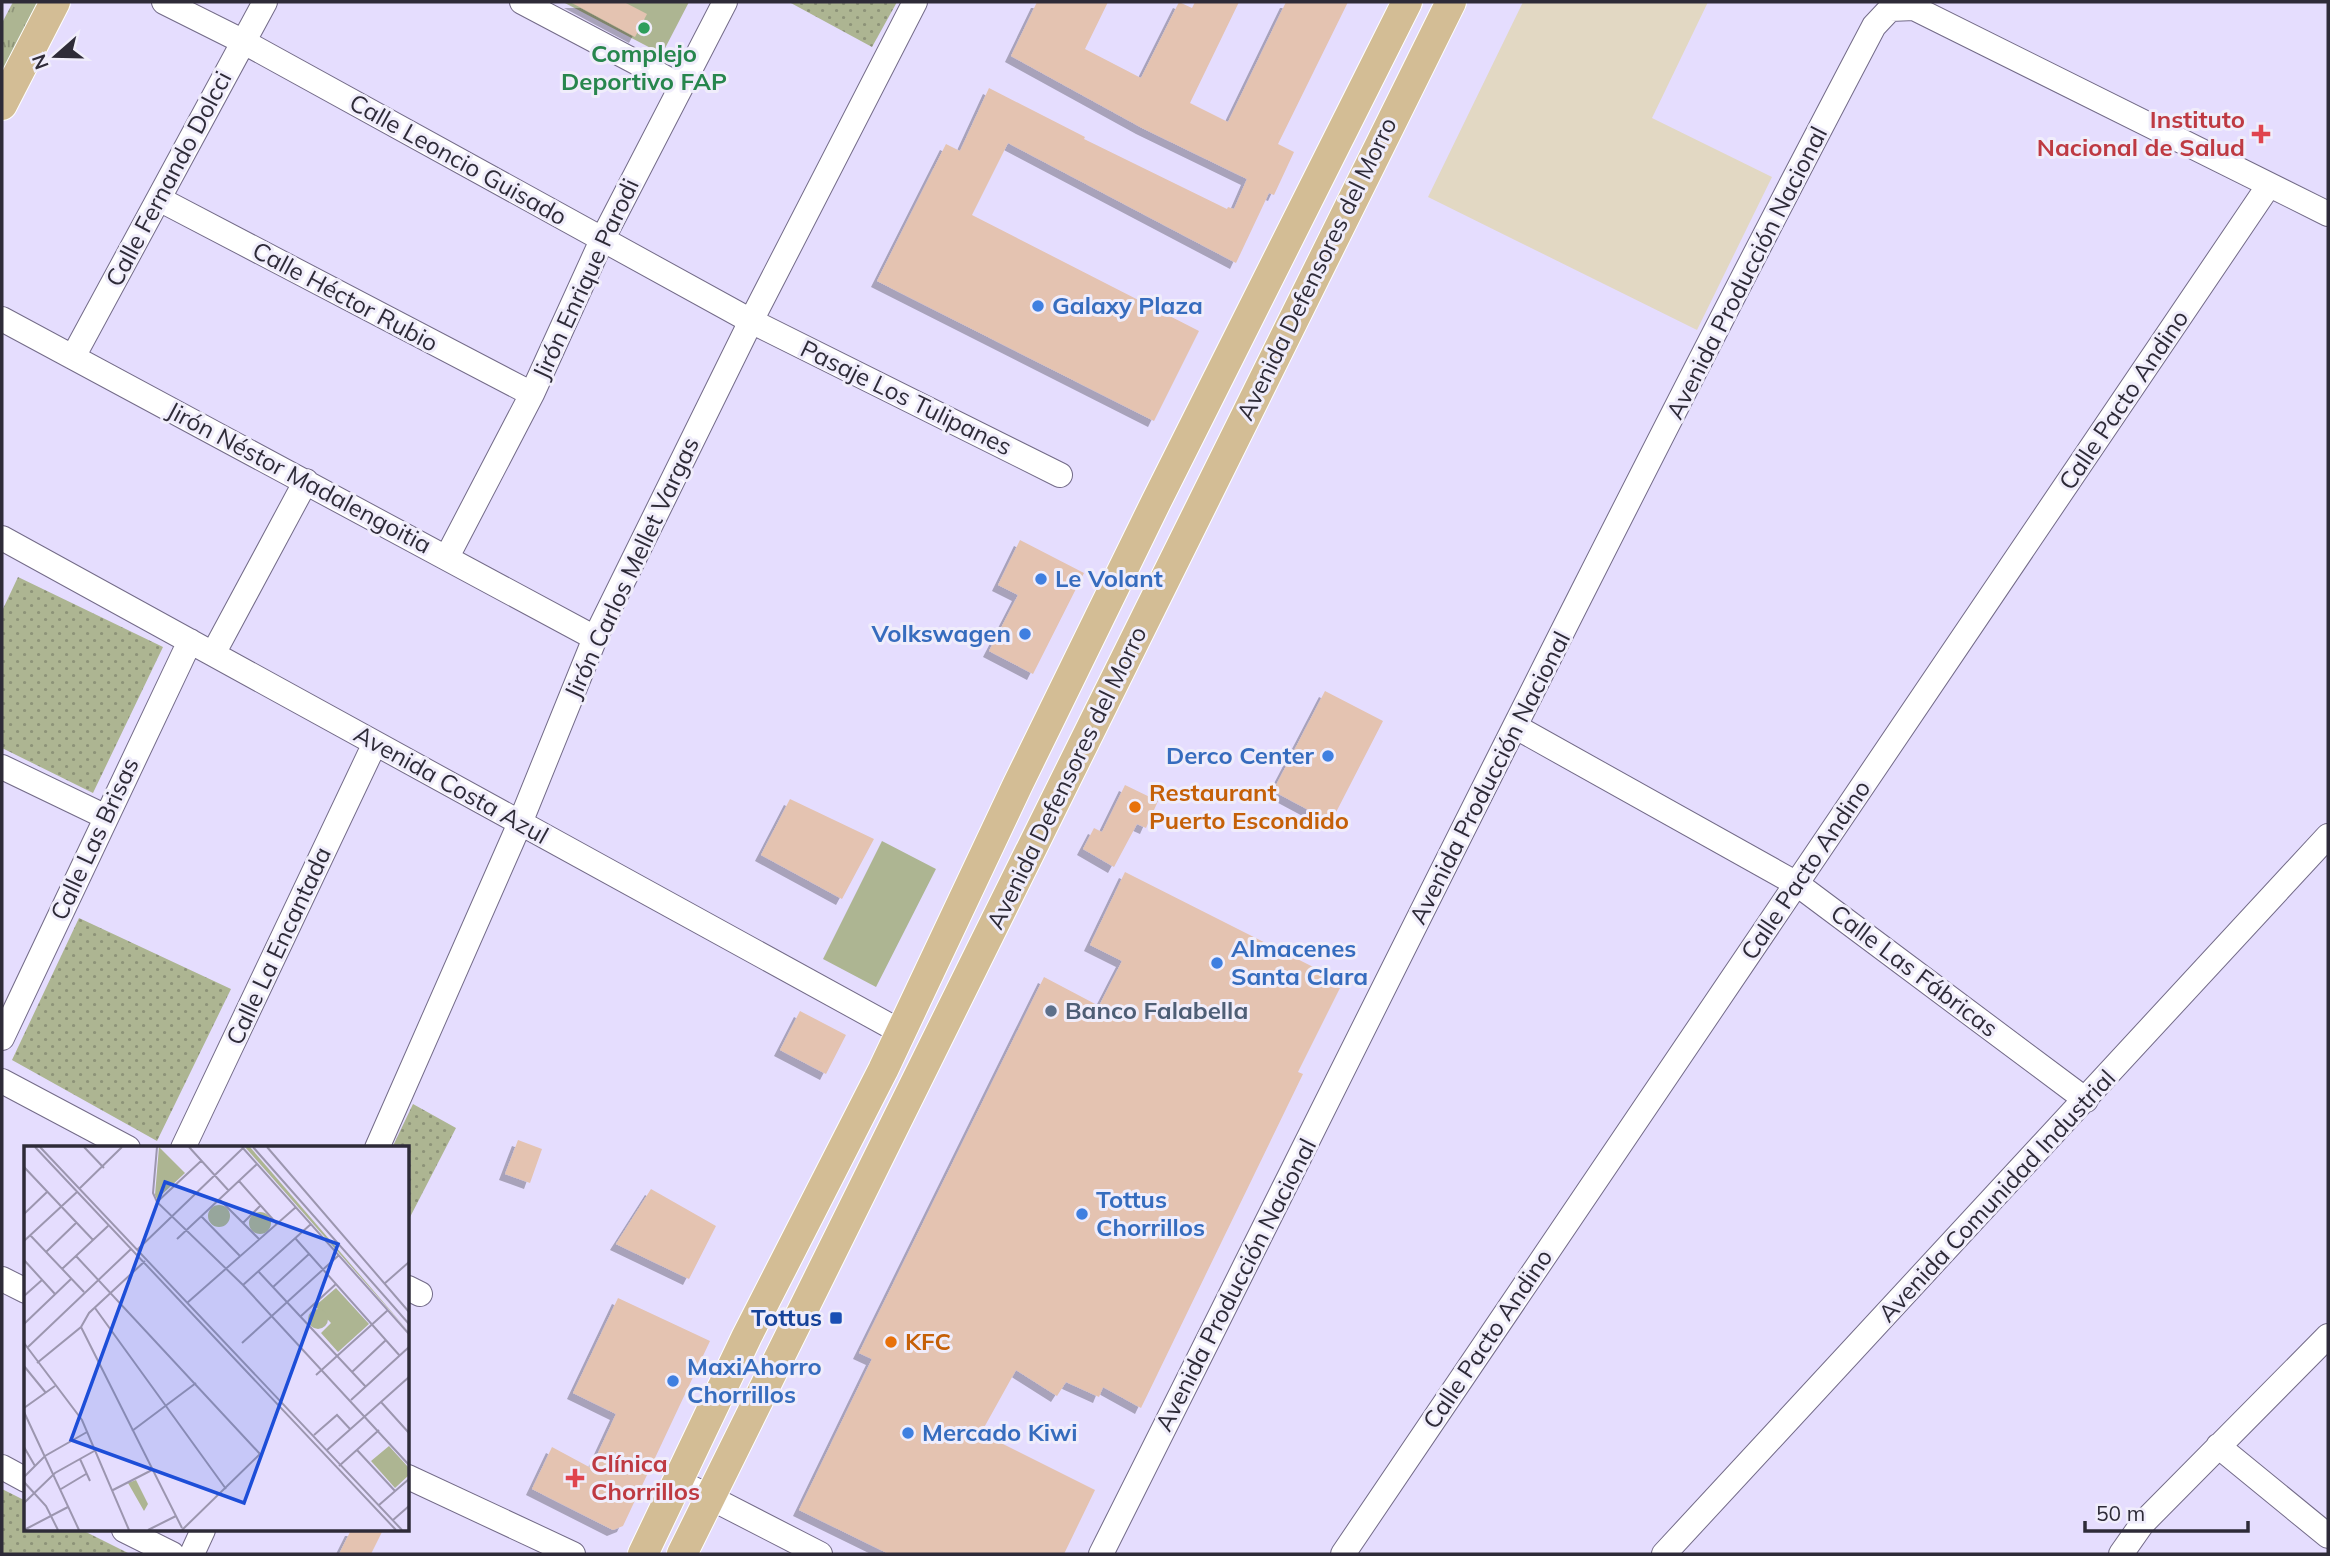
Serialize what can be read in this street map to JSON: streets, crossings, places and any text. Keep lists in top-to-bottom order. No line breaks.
{"streets":{"main road":["Avenida Defensores del Morro"],"street":["Calle Leoncio Guisado","Calle Fernando Dolcci","Avenida Producción Nacional","Jirón Enrique Parodi","Calle Héctor Rubio","Pasaje Los Tulipanes","Calle Pacto Andino","Jirón Néstor Madalengoitia","Jirón Carlos Mellet Vargas","Avenida Costa Azul","Calle Las Brisas","Calle La Encantada","Calle Las Fábricas","Avenida Comunidad Industrial"]},"crossings":[["Calle Leoncio Guisado","Calle Fernando Dolcci"],["Calle Leoncio Guisado","Jirón Enrique Parodi"],["Calle Leoncio Guisado","Pasaje Los Tulipanes"],["Calle Leoncio Guisado","Jirón Carlos Mellet Vargas"],["Calle Fernando Dolcci","Calle Héctor Rubio"],["Calle Fernando Dolcci","Jirón Néstor Madalengoitia"],["Avenida Defensores del Morro","Avenida Costa Azul"],["Avenida Producción Nacional","Calle Pacto Andino"],["Avenida Producción Nacional","Calle Las Fábricas"],["Jirón Enrique Parodi","Calle Héctor Rubio"],["Jirón Enrique Parodi","Jirón Néstor Madalengoitia"],["Pasaje Los Tulipanes","Jirón Carlos Mellet Vargas"],["Calle Pacto Andino","Calle Las Fábricas"],["Jirón Néstor Madalengoitia","Jirón Carlos Mellet Vargas"],["Jirón Carlos Mellet Vargas","Avenida Costa Azul"],["Avenida Costa Azul","Calle Las Brisas"],["Avenida Costa Azul","Calle La Encantada"],["Calle Las Fábricas","Avenida Comunidad Industrial"]],"places":{"other":["Complejo Deportivo FAP","Galaxy Plaza","Le Volant","Volkswagen","Derco Center","Restaurant Puerto Escondido","Almacenes Santa Clara","Banco Falabella","Tottus Chorrillos","KFC","MaxiAhorro Chorrillos","Mercado Kiwi"],"health":["Instituto Nacional de Salud","Clínica Chorrillos"],"transit":["Tottus"]},"scale_bar":"50 m","north":"left"}
